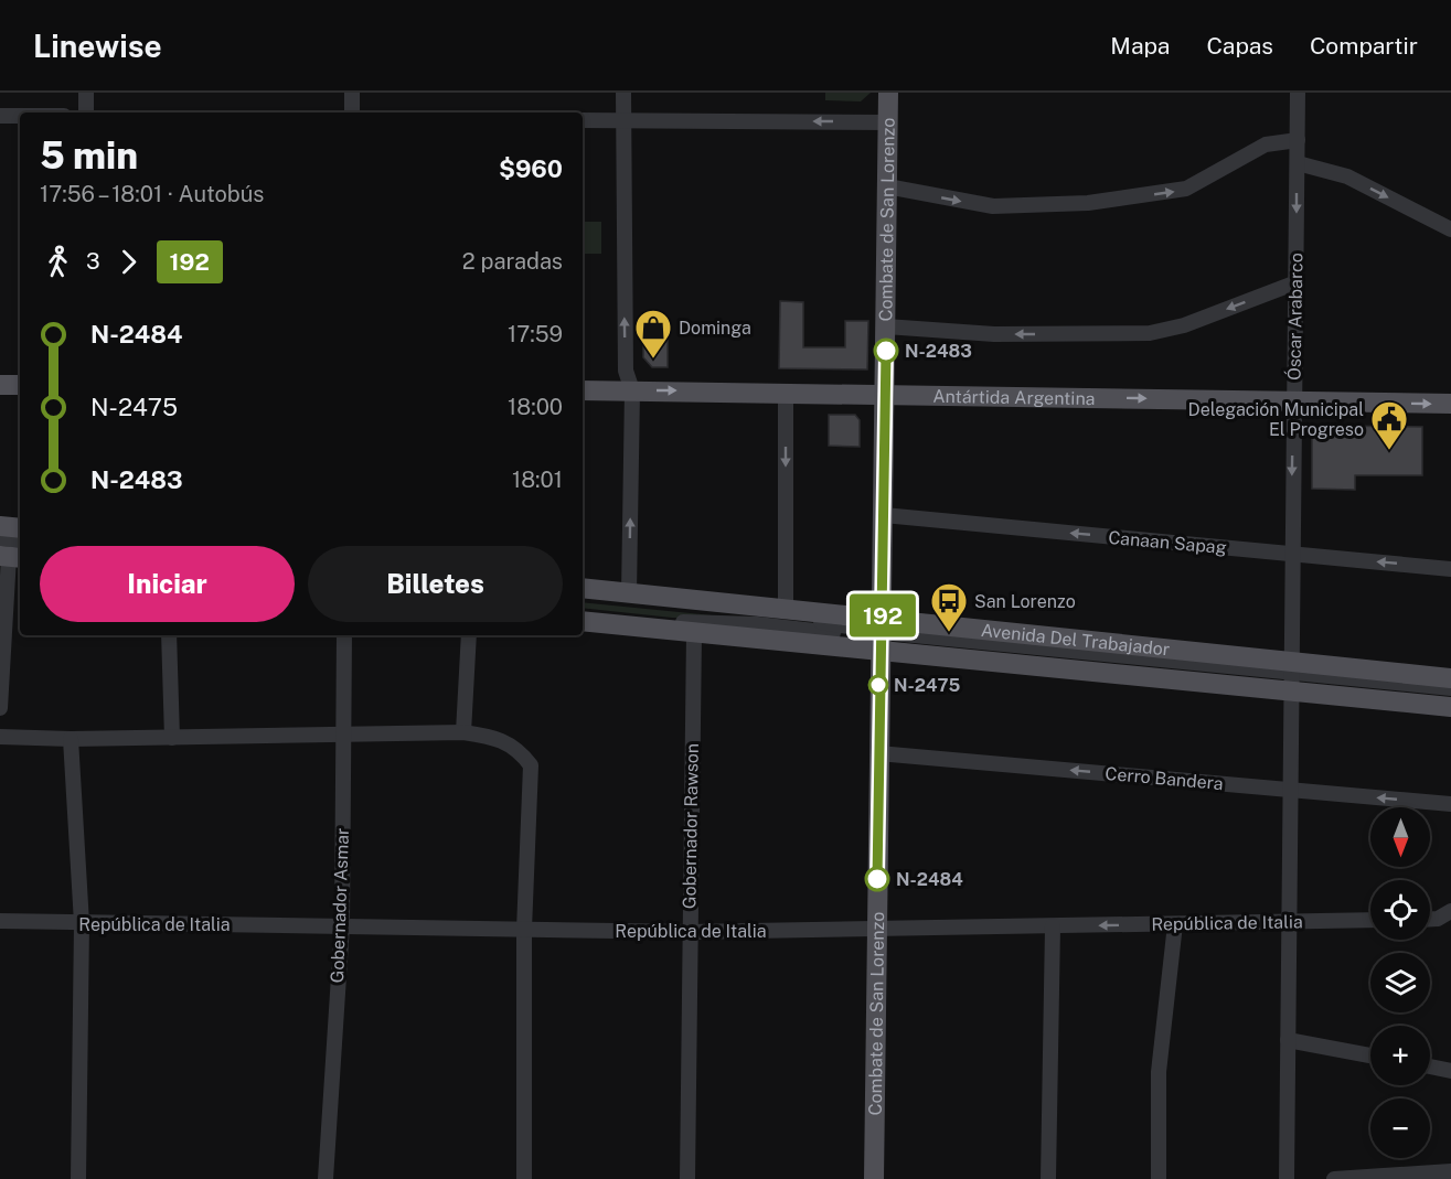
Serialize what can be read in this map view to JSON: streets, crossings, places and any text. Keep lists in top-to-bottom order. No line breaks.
{"streets":{"main road":["Combate de San Lorenzo","Antártida Argentina","Avenida Del Trabajador"],"street":["Óscar Arabarco","Canaan Sapag","Cerro Bandera","Gobernador Rawson","Gobernador Asmar","República de Italia"]},"crossings":[["Combate de San Lorenzo","Antártida Argentina"],["Combate de San Lorenzo","Canaan Sapag"],["Combate de San Lorenzo","Avenida Del Trabajador"],["Combate de San Lorenzo","Cerro Bandera"],["Combate de San Lorenzo","República de Italia"],["Óscar Arabarco","Antártida Argentina"],["Óscar Arabarco","Canaan Sapag"],["Óscar Arabarco","Avenida Del Trabajador"],["Óscar Arabarco","Cerro Bandera"],["Óscar Arabarco","República de Italia"],["Avenida Del Trabajador","Gobernador Rawson"],["Gobernador Rawson","República de Italia"],["Gobernador Asmar","República de Italia"]],"one_way":["Antártida Argentina"],"places":{"other":["N-2483","N-2475","N-2484"],"shop":["Dominga"],"public building":["Delegación Municipal El Progreso"],"bus stop":["San Lorenzo"]},"lines":["bus line 192"],"north":"bottom","page":{"header":"Linewise","nav":["Mapa","Capas","Compartir"],"on_map":"192","heading":["5 min","17:56 – 18:01 · Autobús","$960"],"legs":["3","192","2 paradas"],"list":[{"name":"N-2484","value":"17:59"},{"name":"N-2475","value":"18:00"},{"name":"N-2483","value":"18:01"}],"buttons":["Iniciar","Billetes"],"map_buttons":["+","−"]}}
